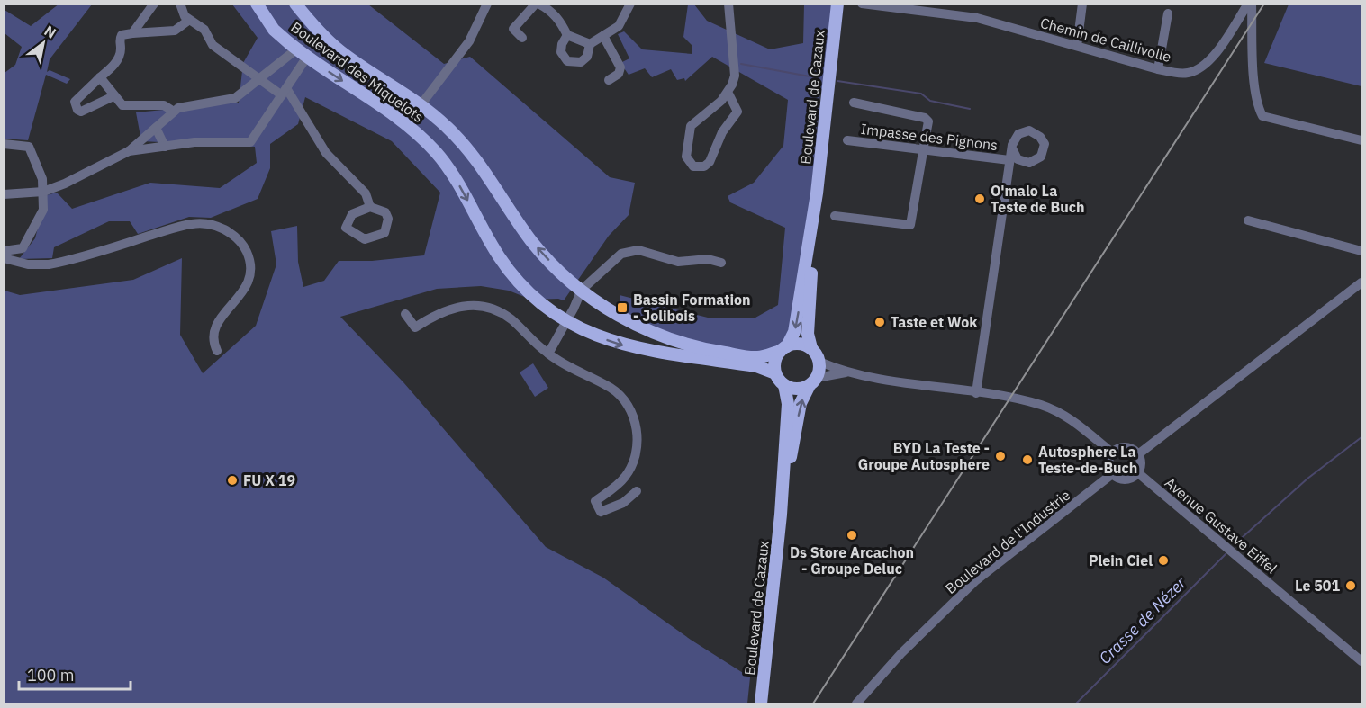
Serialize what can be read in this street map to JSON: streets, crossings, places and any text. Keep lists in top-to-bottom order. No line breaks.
{"streets":{"main road":["Boulevard des Miquelots","Boulevard de Cazaux"],"street":["Chemin de Caillivolle","Impasse des Pignons","Avenue Gustave Eiffel","Boulevard de l'Industrie"]},"crossings":[["Boulevard des Miquelots","Boulevard de Cazaux"],["Avenue Gustave Eiffel","Boulevard de l'Industrie"]],"water":["Crasse de Nézer"],"places":{"other":["O'malo La Teste de Buch","Taste et Wok","BYD La Teste - Groupe Autosphere","Autosphere La Teste-de-Buch","FU X 19","Ds Store Arcachon - Groupe Deluc","Plein Ciel","Le 501"],"transit":["Bassin Formation - Jolibois"]},"scale_bar":"100 m","north":"top right"}
